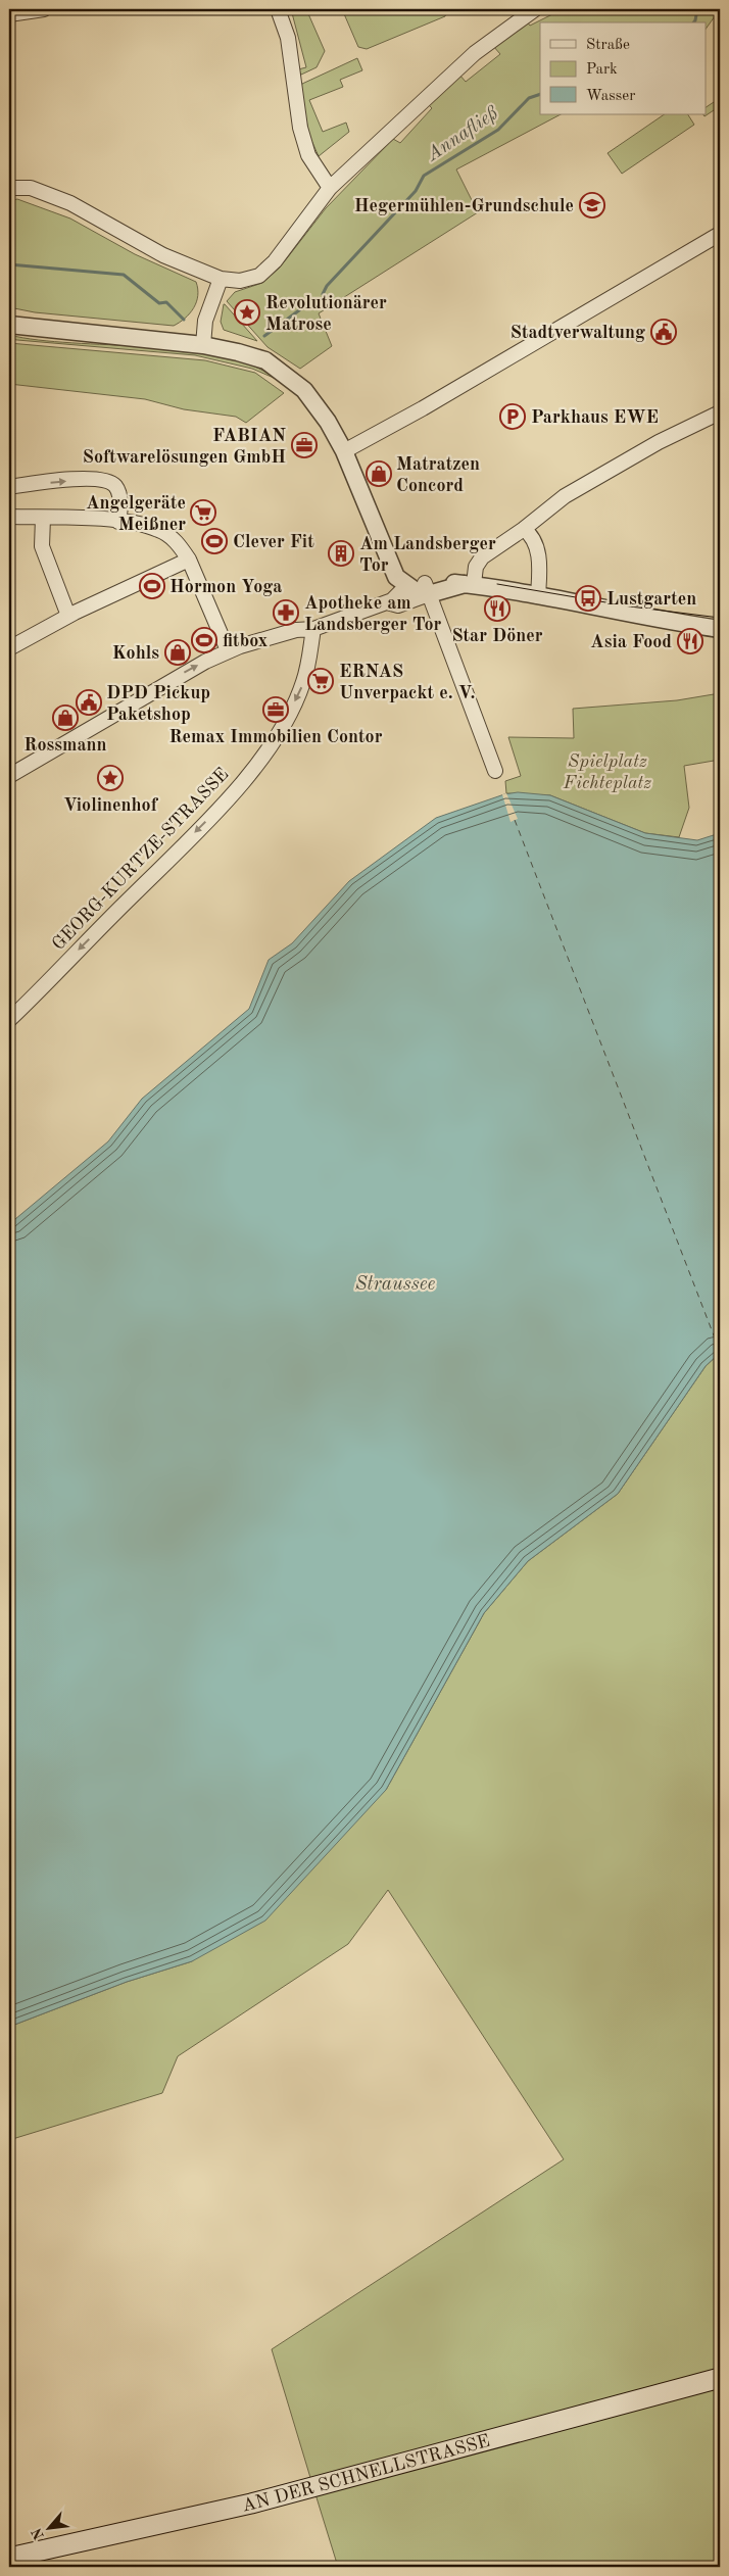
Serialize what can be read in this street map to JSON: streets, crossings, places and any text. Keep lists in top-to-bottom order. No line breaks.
{"streets":{"main road":["AN DER SCHNELLSTRASSE"],"street":["GEORG-KURTZE-STRASSE"]},"one_way":["GEORG-KURTZE-STRASSE"],"water":["Annafließ","Straussee"],"parks":["Spielplatz Fichteplatz"],"places":{"school or university":["Hegermühlen-Grundschule"],"place":["Revolutionärer Matrose","Violinenhof"],"public building":["Stadtverwaltung","DPD Pickup Paketshop"],"parking":["Parkhaus EWE"],"office":["FABIAN Softwarelösungen GmbH","Remax Immobilien Contor"],"shop":["Matratzen Concord","Kohls","Rossmann"],"supermarket":["Angelgeräte Meißner","ERNAS Unverpackt e. V."],"sports":["Clever Fit","Hormon Yoga","fitbox"],"building":["Am Landsberger Tor"],"bus stop":["Lustgarten"],"restaurant":["Star Döner","Asia Food"],"pharmacy":["Apotheke am Landsberger Tor"]},"legend":["Straße","Park","Wasser"],"north":"bottom left"}
